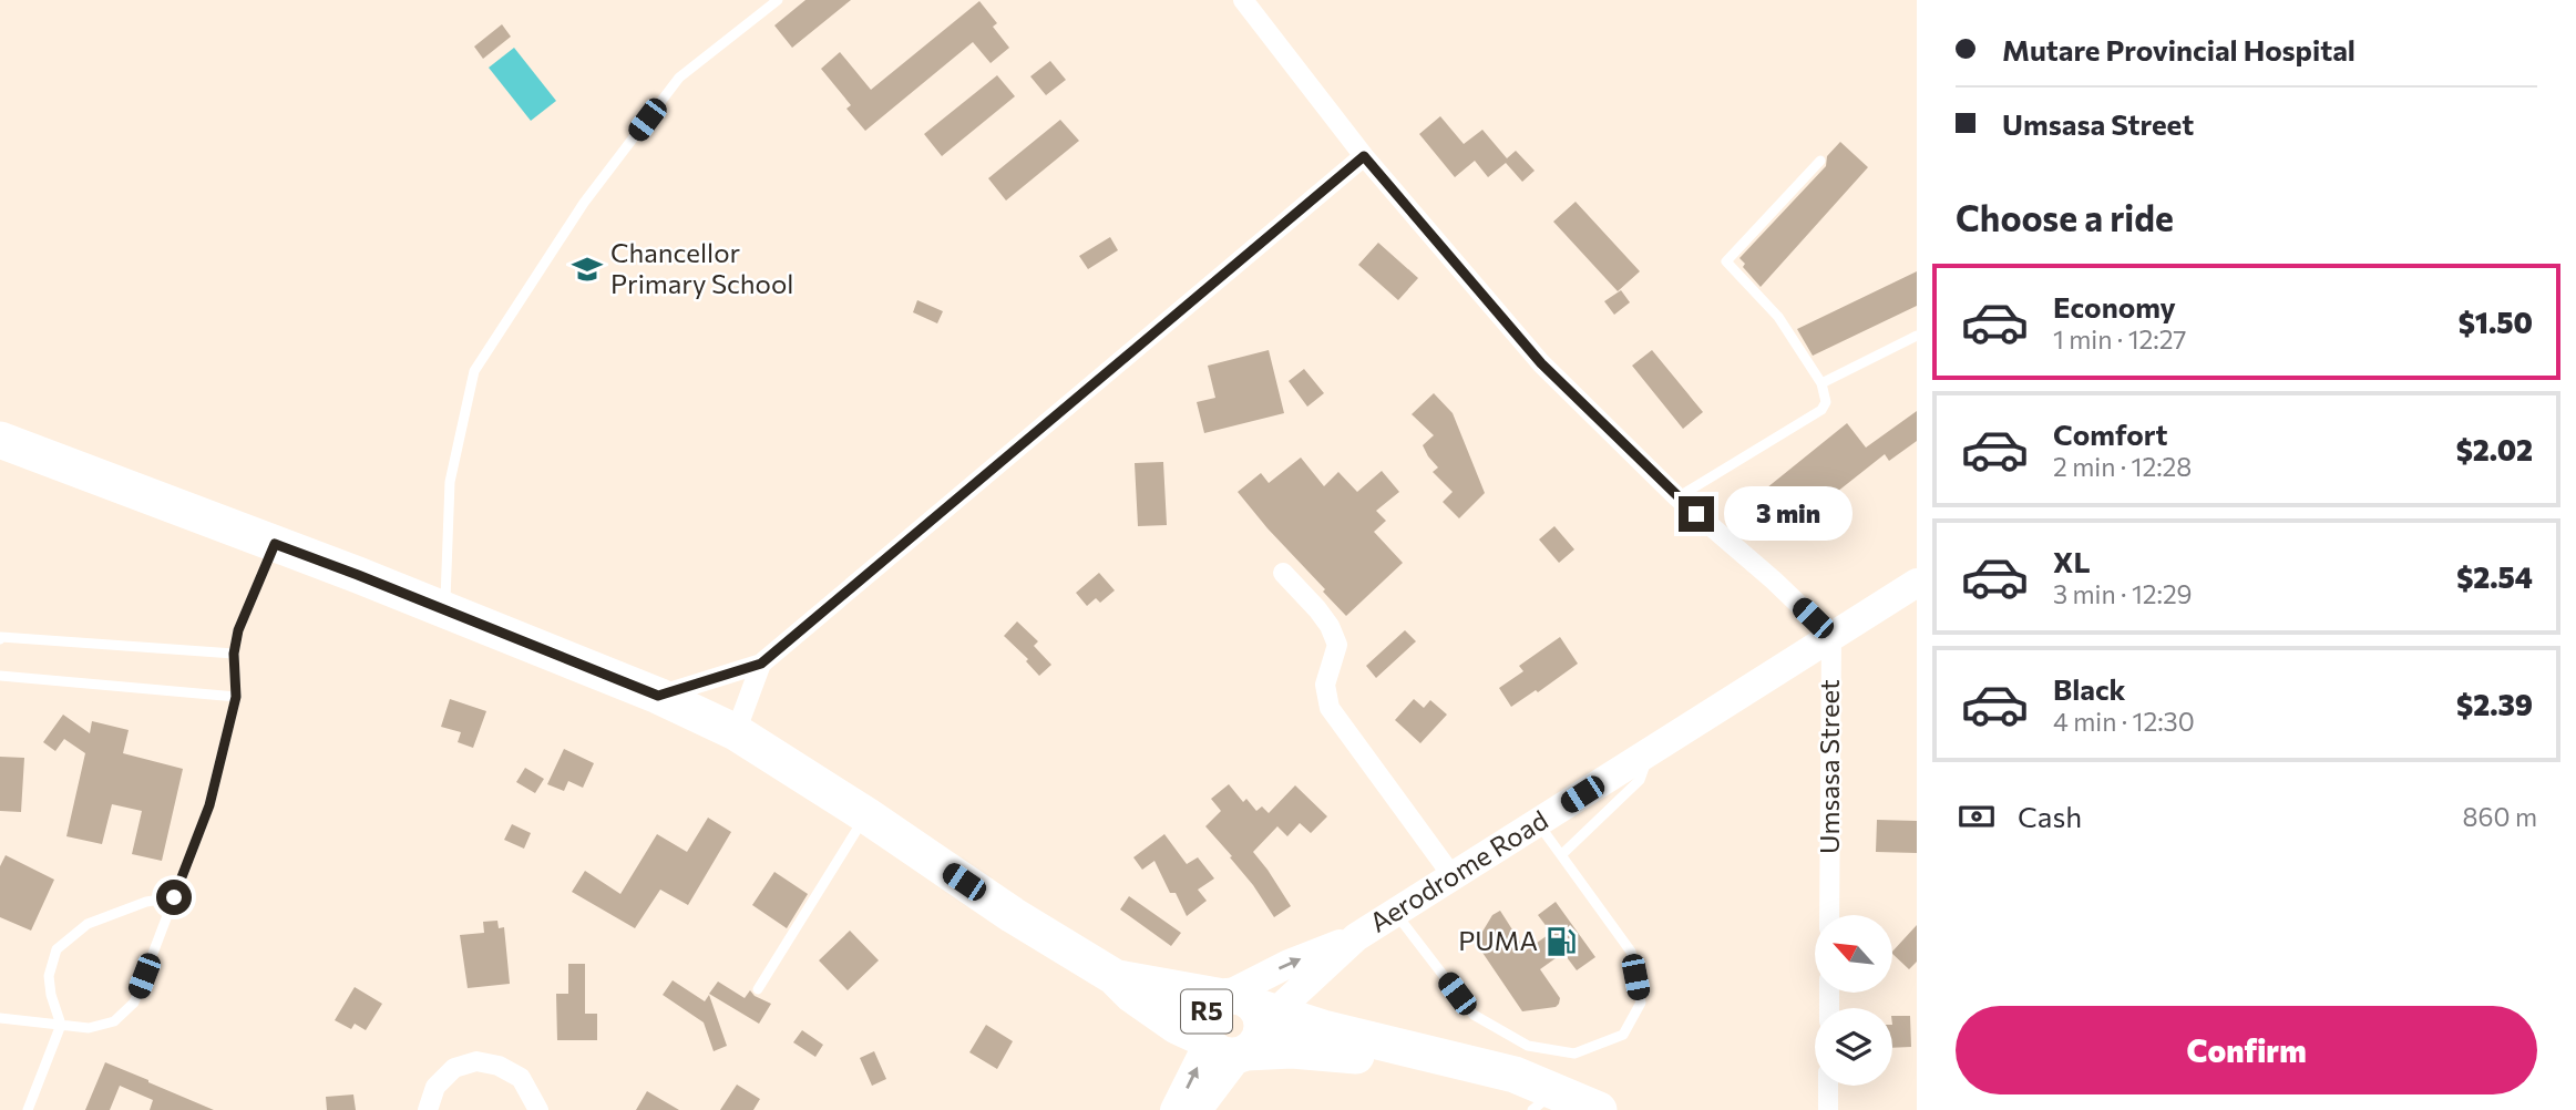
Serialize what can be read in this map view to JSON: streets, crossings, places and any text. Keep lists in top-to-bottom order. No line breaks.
{"streets":{"highway":["R5"],"street":["Umsasa Street","Aerodrome Road"]},"crossings":[["Umsasa Street","Aerodrome Road"],["Aerodrome Road","R5"]],"places":{"school or university":["Chancellor Primary School"],"fuel station":["PUMA"]},"north":"top left","page":{"banner":["Mutare Provincial Hospital","Umsasa Street"],"heading":"Choose a ride","list":[{"name":"Economy","note":"1 min · 12:27","value":"$1.50"},{"name":"Comfort","note":"2 min · 12:28","value":"$2.02"},{"name":"XL","note":"3 min · 12:29","value":"$2.54"},{"name":"Black","note":"4 min · 12:30","value":"$2.39"}],"bubble":"3 min","pay":["Cash","860 m"],"buttons":"Confirm"}}
